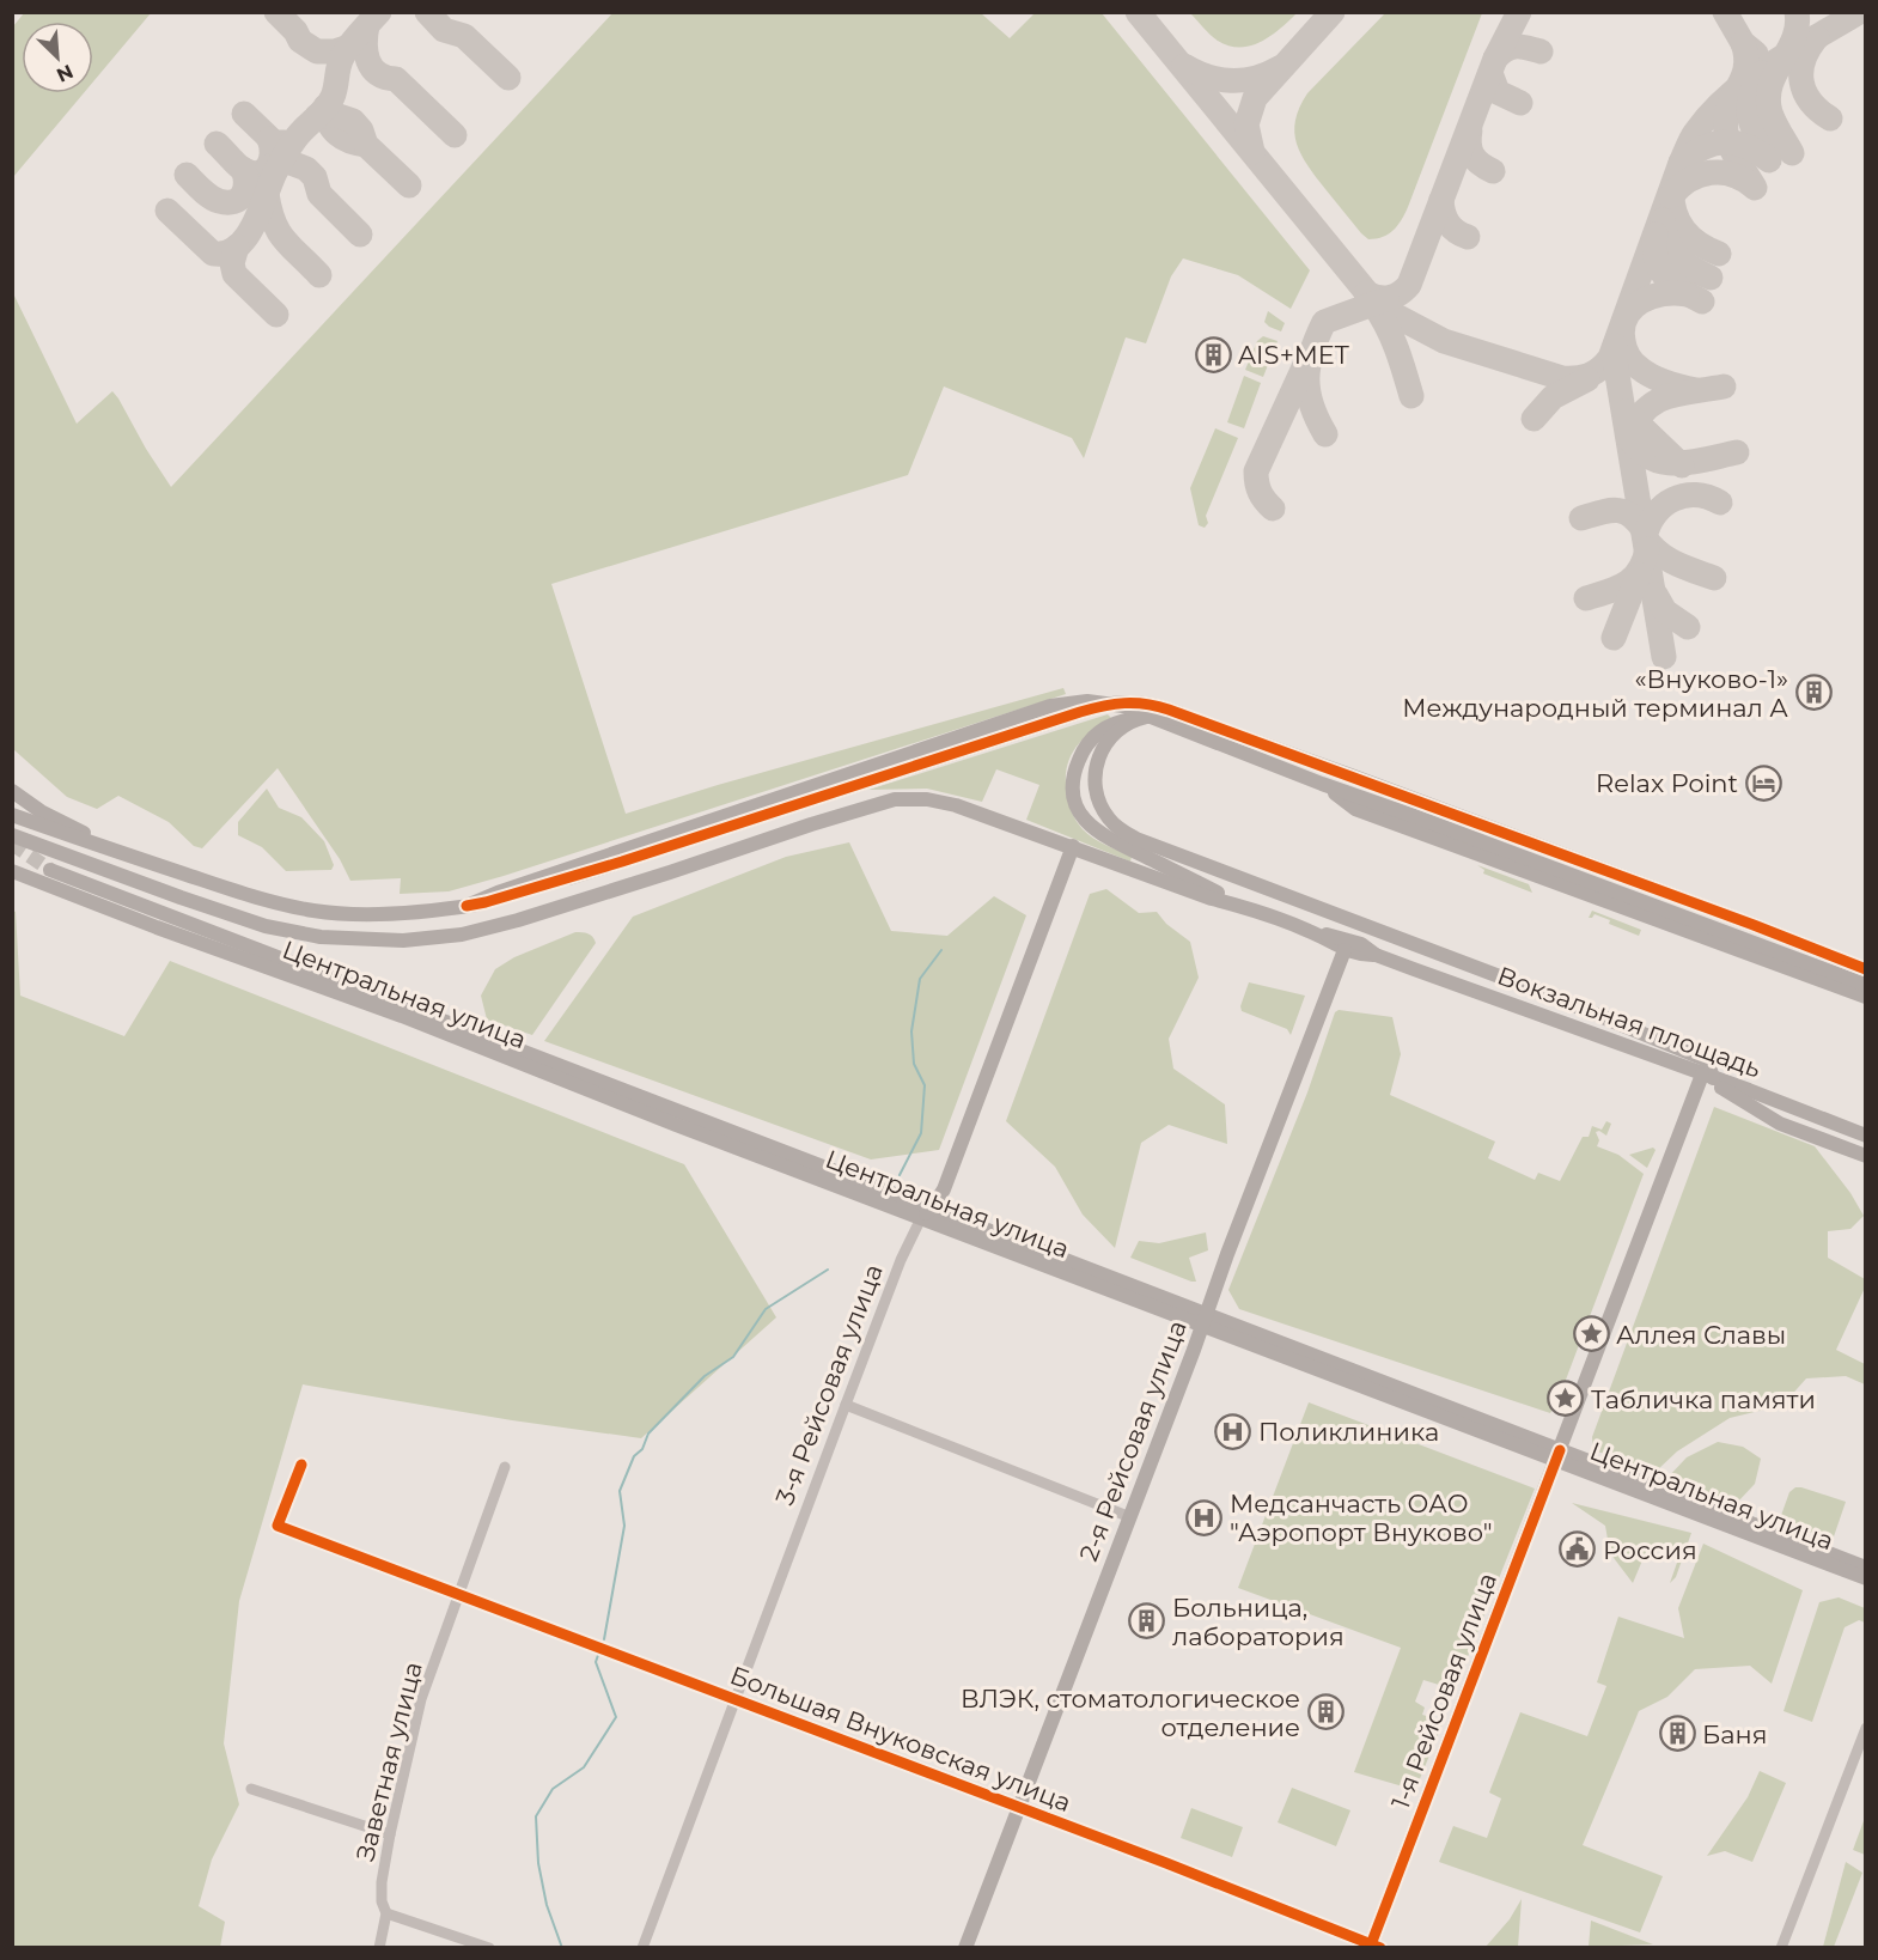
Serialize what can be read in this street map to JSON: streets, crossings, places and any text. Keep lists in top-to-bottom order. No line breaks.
{"streets":{"main road":["Центральная улица","Вокзальная площадь","3-я Рейсовая улица","2-я Рейсовая улица","1-я Рейсовая улица"],"street":["Большая Внуковская улица","Заветная улица"]},"crossings":[["Центральная улица","3-я Рейсовая улица"],["Центральная улица","2-я Рейсовая улица"],["Центральная улица","1-я Рейсовая улица"],["Вокзальная площадь","3-я Рейсовая улица"],["Вокзальная площадь","2-я Рейсовая улица"],["Вокзальная площадь","1-я Рейсовая улица"],["3-я Рейсовая улица","Большая Внуковская улица"],["2-я Рейсовая улица","Большая Внуковская улица"],["1-я Рейсовая улица","Большая Внуковская улица"],["Большая Внуковская улица","Заветная улица"]],"places":{"building":["AIS+MET","«Внуково-1» Международный терминал А","Больница, лаборатория","ВЛЭК, стоматологическое отделение","Баня"],"hotel":["Relax Point"],"place":["Аллея Славы","Табличка памяти"],"hospital":["Поликлиника","Медсанчасть ОАО \"Аэропорт Внуково\""],"public building":["Россия"]},"north":"bottom right"}
